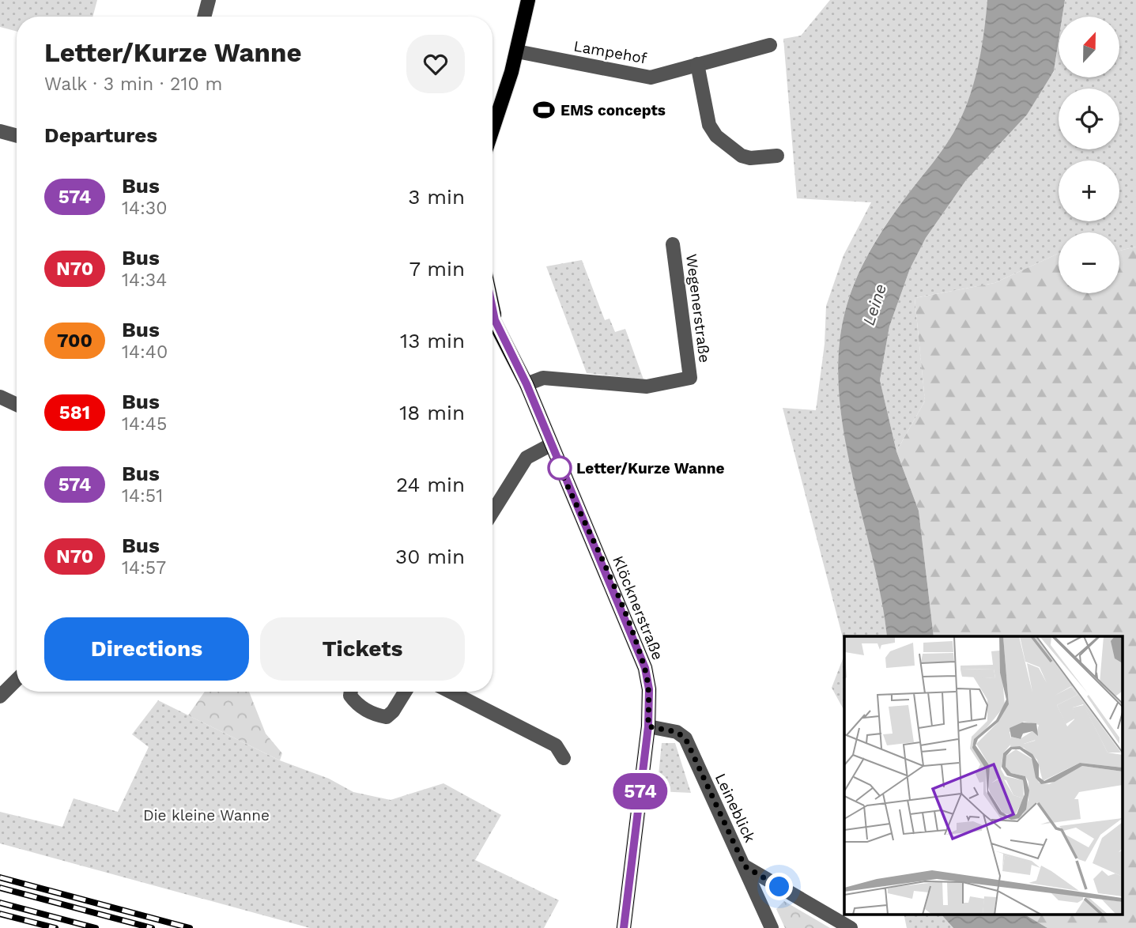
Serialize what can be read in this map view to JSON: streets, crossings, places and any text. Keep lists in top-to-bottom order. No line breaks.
{"streets":{"main road":["Klöcknerstraße"],"street":["Lampehof","Wegenerstraße","Leineblick"]},"crossings":[["Wegenerstraße","Klöcknerstraße"],["Klöcknerstraße","Leineblick"]],"water":["Leine"],"parks":["Die kleine Wanne"],"places":{"sports":["EMS concepts"],"other":["Letter/Kurze Wanne"]},"lines":["bus line 574"],"north":"top","page":{"on_map":"574","map_buttons":["+","−"],"heading":[["Letter/Kurze Wanne","Walk · 3 min · 210 m"],"Departures"],"list":[{"mark":"574","name":"Bus","note":"14:30","value":"3 min"},{"mark":"N70","name":"Bus","note":"14:34","value":"7 min"},{"mark":"700","name":"Bus","note":"14:40","value":"13 min"},{"mark":"581","name":"Bus","note":"14:45","value":"18 min"},{"mark":"574","name":"Bus","note":"14:51","value":"24 min"},{"mark":"N70","name":"Bus","note":"14:57","value":"30 min"}],"buttons":["Directions","Tickets"]}}
